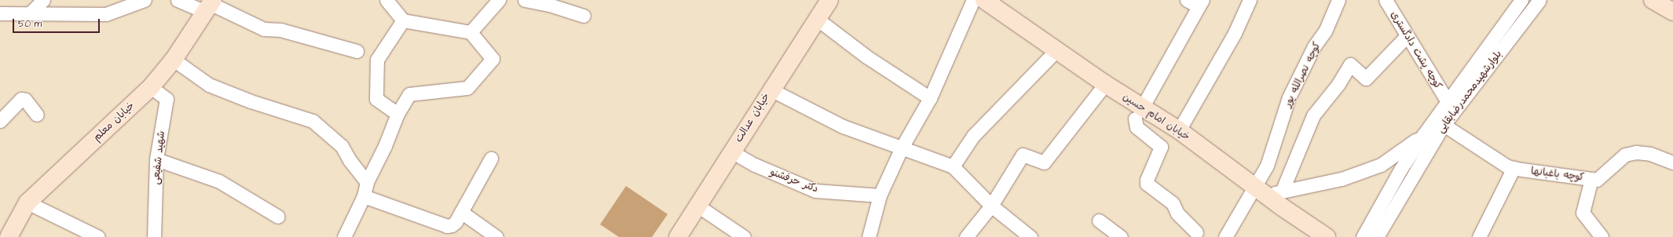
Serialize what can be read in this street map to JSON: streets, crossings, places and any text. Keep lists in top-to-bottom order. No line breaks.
{"streets":{"street":["کوچه پشت دادگستری","کوچه نصرالله پور","بلوارشهیدمحمدرضابقایی","خیابان امام حسین","خیابان عدالت","خیابان معلم","شهید شفیعی","کوچه باغبانها","دکتر حرفشنو"]},"crossings":[["کوچه پشت دادگستری","بلوارشهیدمحمدرضابقایی"],["کوچه نصرالله پور","خیابان امام حسین"],["بلوارشهیدمحمدرضابقایی","کوچه باغبانها"],["خیابان عدالت","دکتر حرفشنو"],["خیابان معلم","شهید شفیعی"]],"scale_bar":"50 m"}
